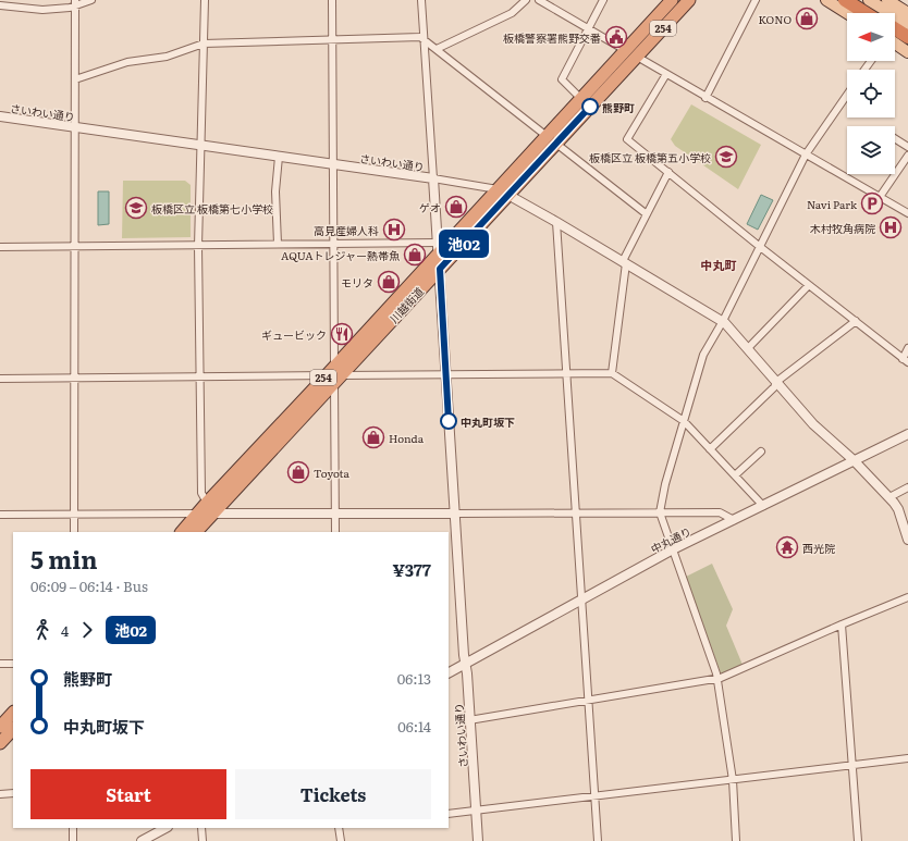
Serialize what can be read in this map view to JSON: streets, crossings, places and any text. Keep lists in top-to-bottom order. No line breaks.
{"streets":{"highway":["254","川越街道"],"street":["さいわい通り","中丸通り"]},"crossings":[["さいわい通り","川越街道"],["さいわい通り","中丸通り"]],"districts":["中丸町"],"places":{"shop":["KONO","ゲオ","AQUAトレジャー熱帯魚","モリタ","Honda","Toyota"],"public building":["板橋警察署熊野交番"],"other":["熊野町","中丸町坂下"],"school or university":["板橋区立 板橋第五小学校","板橋区立 板橋第七小学校"],"parking":["Navi Park"],"hospital":["木村牧角病院","高見産婦人科"],"restaurant":["ギュービック"],"temple":["西光院"]},"lines":["bus line 池02"],"north":"left","page":{"on_map":"池02","heading":["5 min","06:09 – 06:14 · Bus","¥377"],"legs":["4","池02"],"list":[{"name":"熊野町","value":"06:13"},{"name":"中丸町坂下","value":"06:14"}],"buttons":["Start","Tickets"]}}
